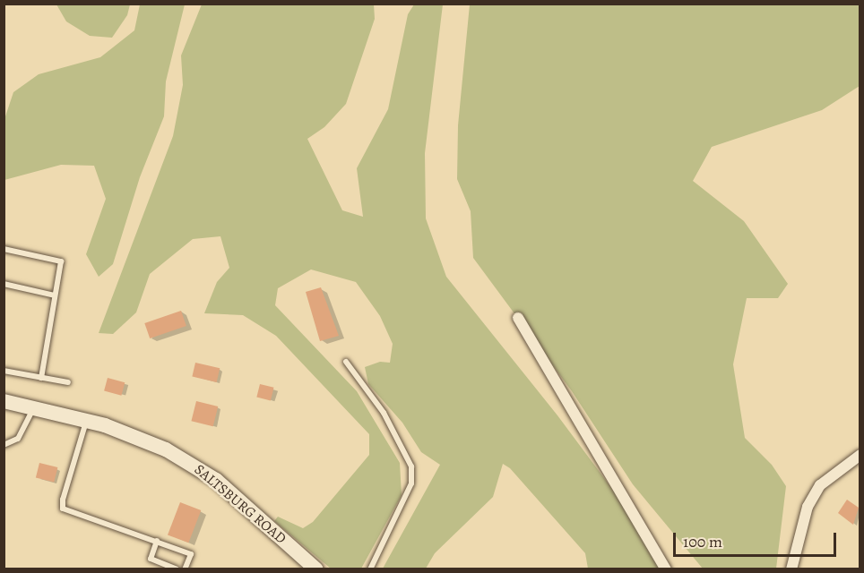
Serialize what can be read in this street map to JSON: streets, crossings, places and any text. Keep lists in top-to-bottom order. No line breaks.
{"streets":{"main road":["SALTSBURG ROAD"]},"scale_bar":"100 m"}
